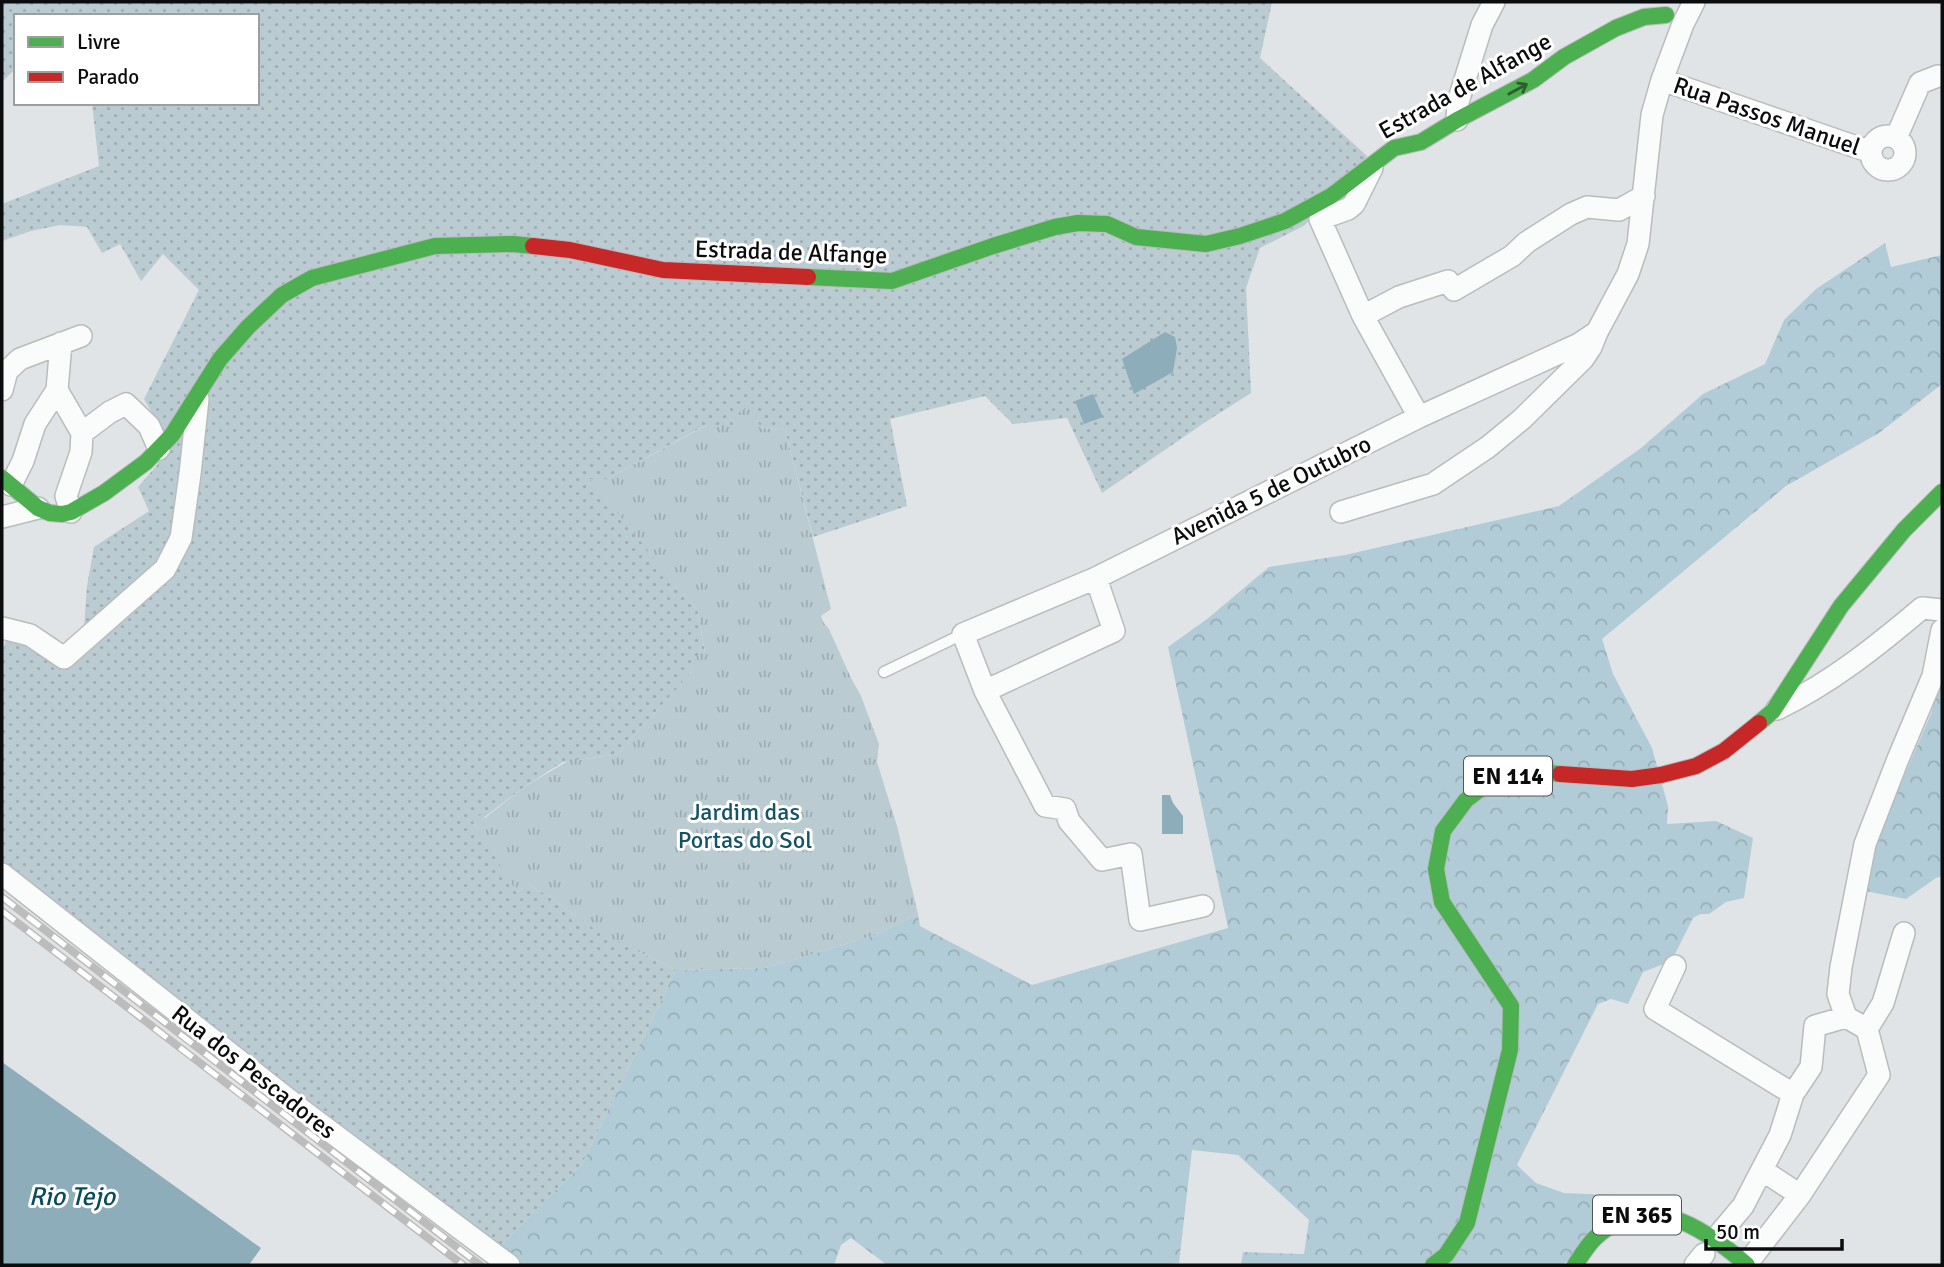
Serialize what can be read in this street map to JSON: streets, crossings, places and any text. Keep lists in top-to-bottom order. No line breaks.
{"streets":{"street":["Estrada de Alfange","Rua Passos Manuel","Avenida 5 de Outubro","EN 114","Rua dos Pescadores","EN 365"]},"water":["Rio Tejo"],"parks":["Jardim das Portas do Sol"],"legend":["Livre","Parado"],"scale_bar":"50 m"}
